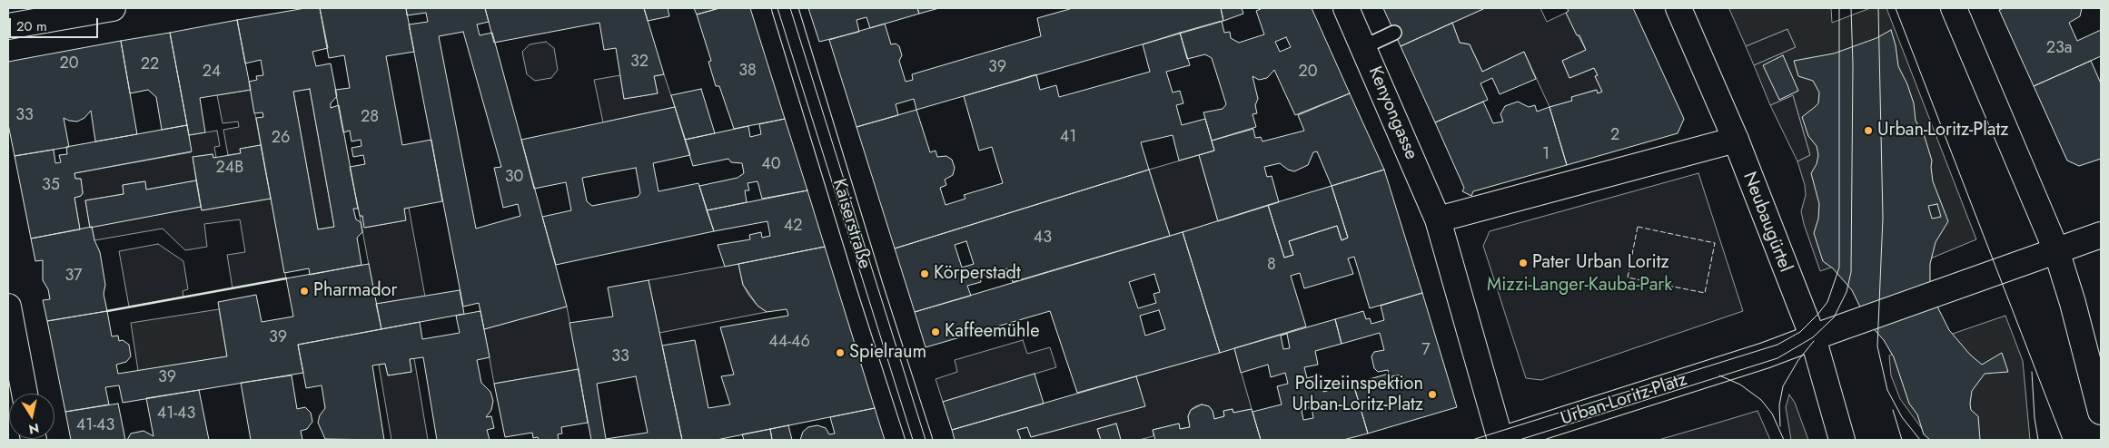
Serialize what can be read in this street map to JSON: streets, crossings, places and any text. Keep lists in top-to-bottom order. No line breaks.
{"streets":{"street":["Kenyongasse","Neubaugürtel","Kaiserstraße","Urban-Loritz-Platz"]},"crossings":[["Kenyongasse","Urban-Loritz-Platz"],["Neubaugürtel","Urban-Loritz-Platz"]],"parks":["Mizzi-Langer-Kauba-Park"],"places":["Urban-Loritz-Platz","Pater Urban Loritz","Körperstadt","Pharmador","Kaffeemühle","Spielraum","Polizeiinspektion Urban-Loritz-Platz"],"house_numbers":["23a","32","20","22","39","38","24","20","33","28","2","41","26","1","40","24B","30","35","42","43","8","37","39","44-46","7","33","39","41-43","41-43"],"scale_bar":"20 m","north":"bottom"}
